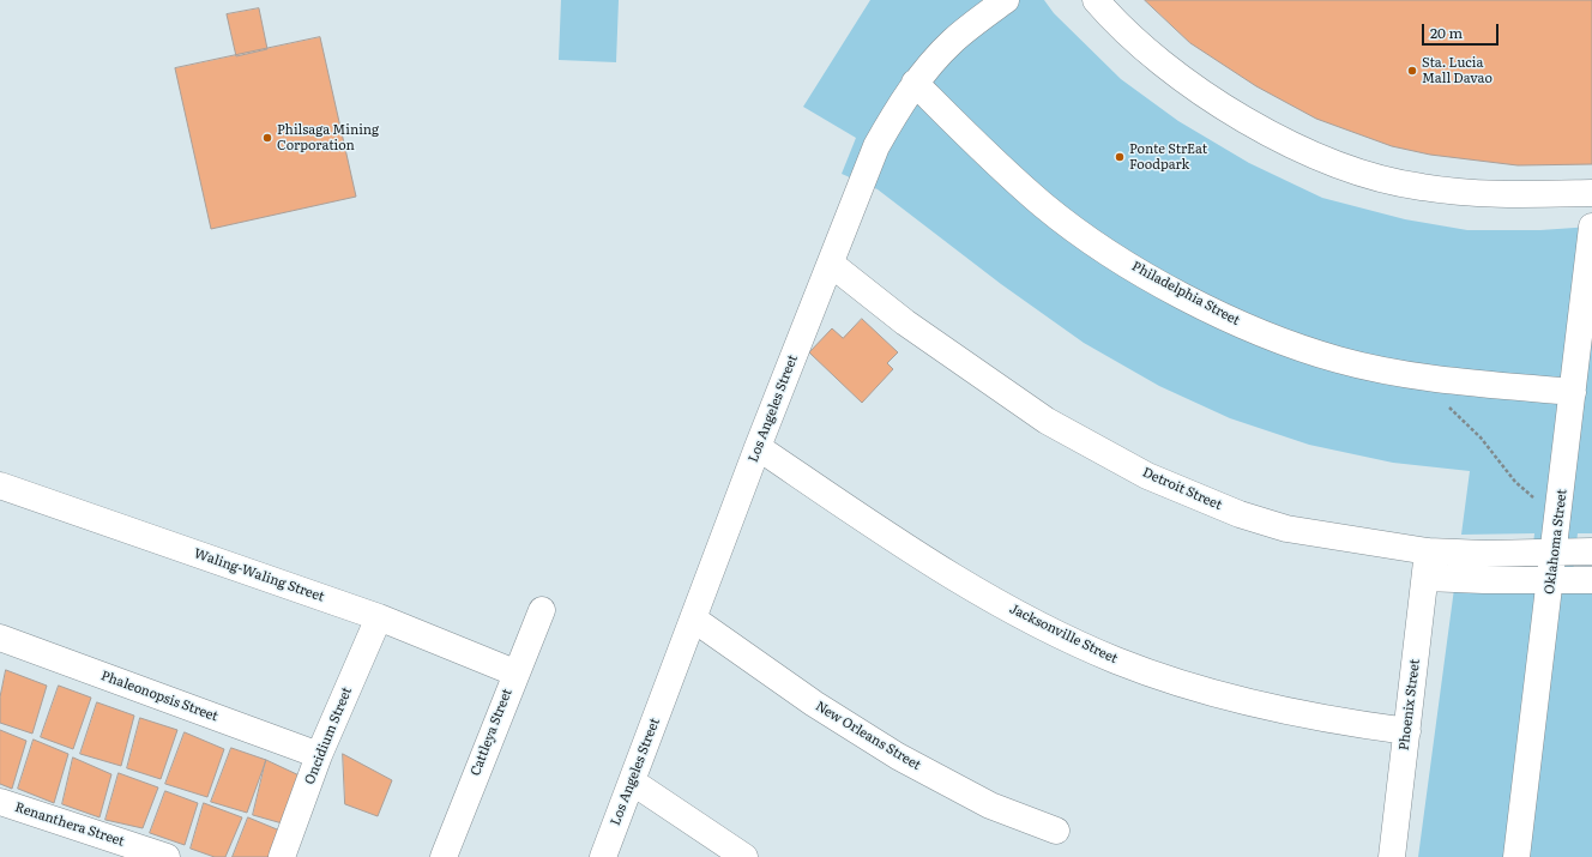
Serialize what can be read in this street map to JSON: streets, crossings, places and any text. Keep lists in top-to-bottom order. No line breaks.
{"streets":{"street":["Philadelphia Street","Los Angeles Street","Detroit Street","Oklahoma Street","Waling-Waling Street","Jacksonville Street","Phaleonopsis Street","Phoenix Street","Cattleya Street","Oncidium Street","New Orleans Street","Renanthera Street"]},"crossings":[["Philadelphia Street","Los Angeles Street"],["Philadelphia Street","Oklahoma Street"],["Los Angeles Street","Detroit Street"],["Los Angeles Street","Jacksonville Street"],["Los Angeles Street","New Orleans Street"],["Detroit Street","Oklahoma Street"],["Detroit Street","Phoenix Street"],["Waling-Waling Street","Cattleya Street"],["Waling-Waling Street","Oncidium Street"],["Jacksonville Street","Phoenix Street"],["Phaleonopsis Street","Oncidium Street"]],"places":["Sta. Lucia Mall Davao","Philsaga Mining Corporation","Ponte StrEat Foodpark"],"scale_bar":"20 m"}
